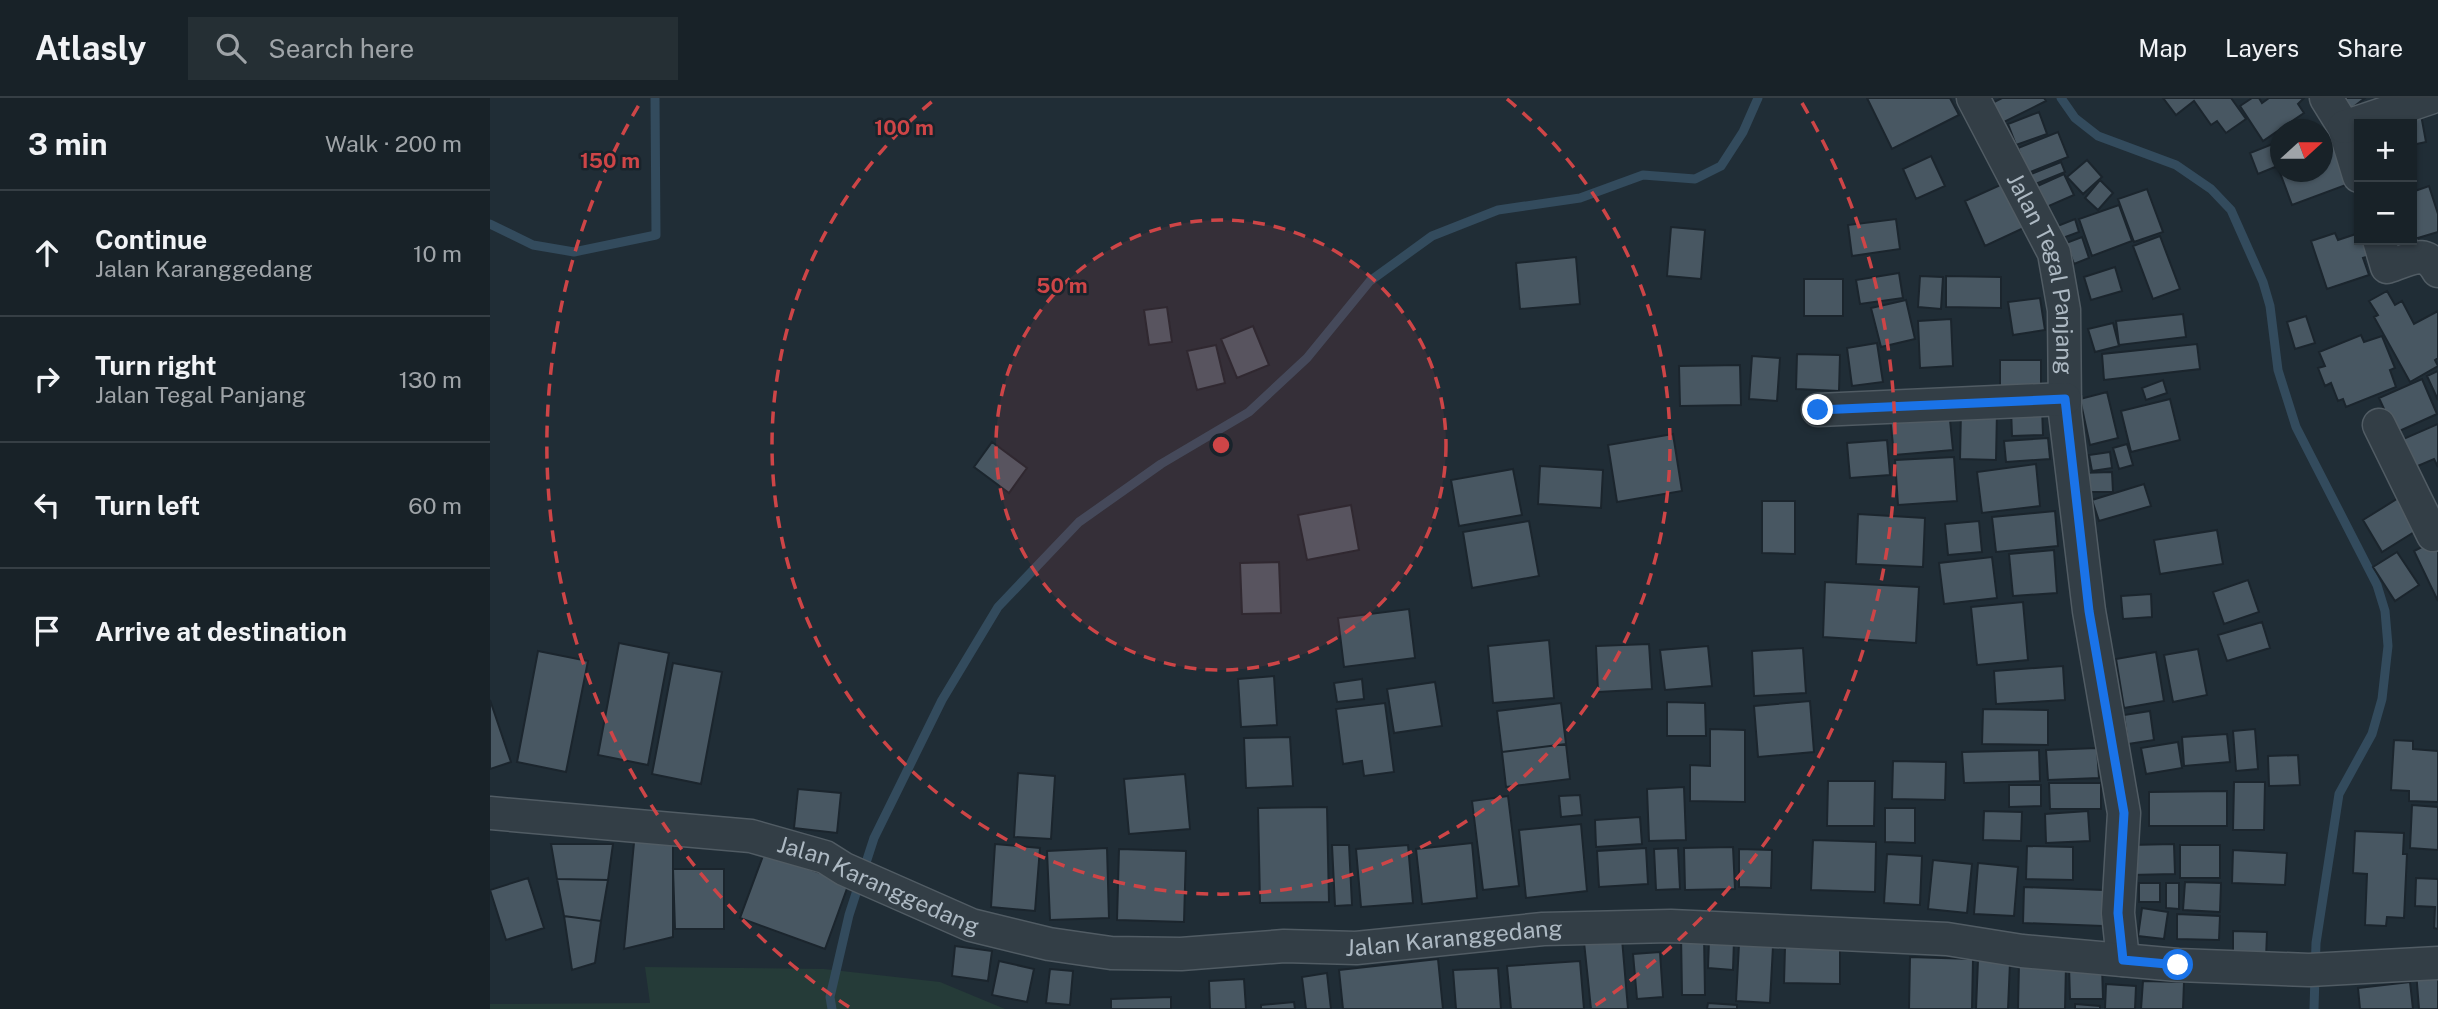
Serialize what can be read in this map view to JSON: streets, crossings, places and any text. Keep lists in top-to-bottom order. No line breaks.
{"streets":{"street":["Jalan Tegal Panjang","Jalan Karanggedang"]},"crossings":[["Jalan Tegal Panjang","Jalan Karanggedang"]],"north":"right","page":{"header":"Atlasly","search":"Search here","nav":["Map","Layers","Share"],"heading":["3 min","Walk · 200 m"],"map_buttons":["+","−"],"list":[["Continue","Jalan Karanggedang","10 m"],["Turn right","Jalan Tegal Panjang","130 m"],["Turn left","60 m"],"Arrive at destination"]},"rings":["100 m","150 m","50 m"]}
